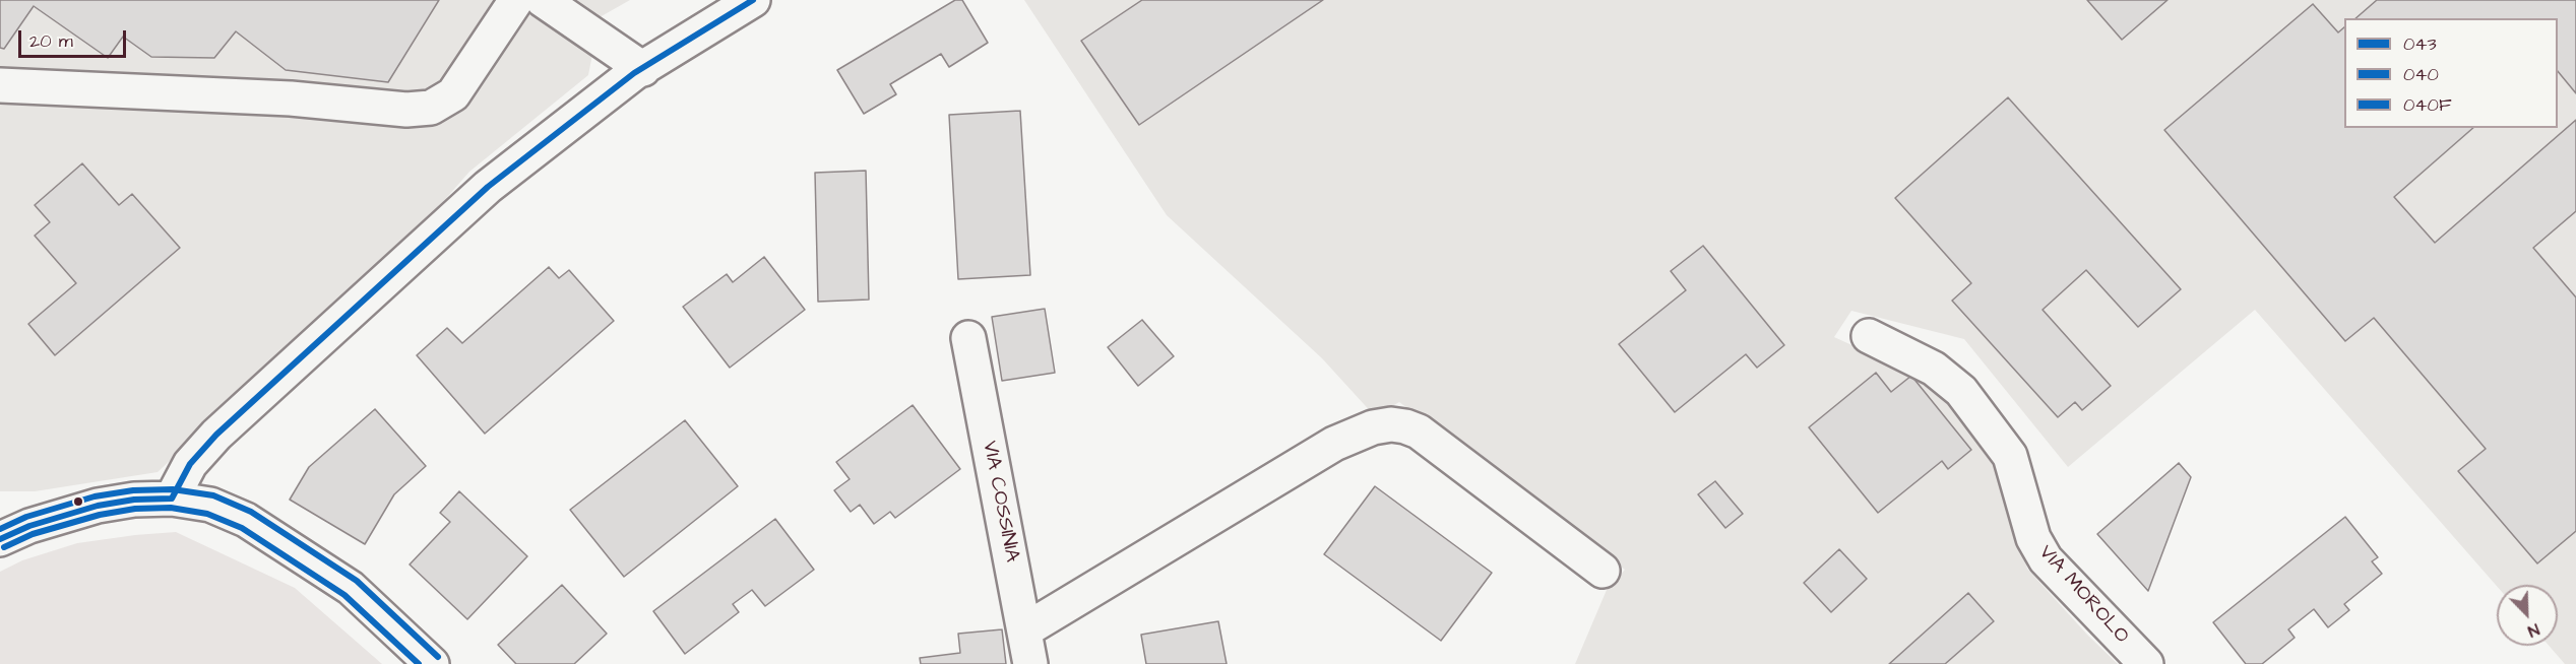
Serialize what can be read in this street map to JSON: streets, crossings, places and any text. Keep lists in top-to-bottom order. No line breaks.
{"streets":{"street":["VIA COSSINIA","VIA MOROLO"]},"lines":["transit line 043","transit line 040F","transit line 040"],"legend":["043","040","040F"],"scale_bar":"20 m","north":"bottom right"}
